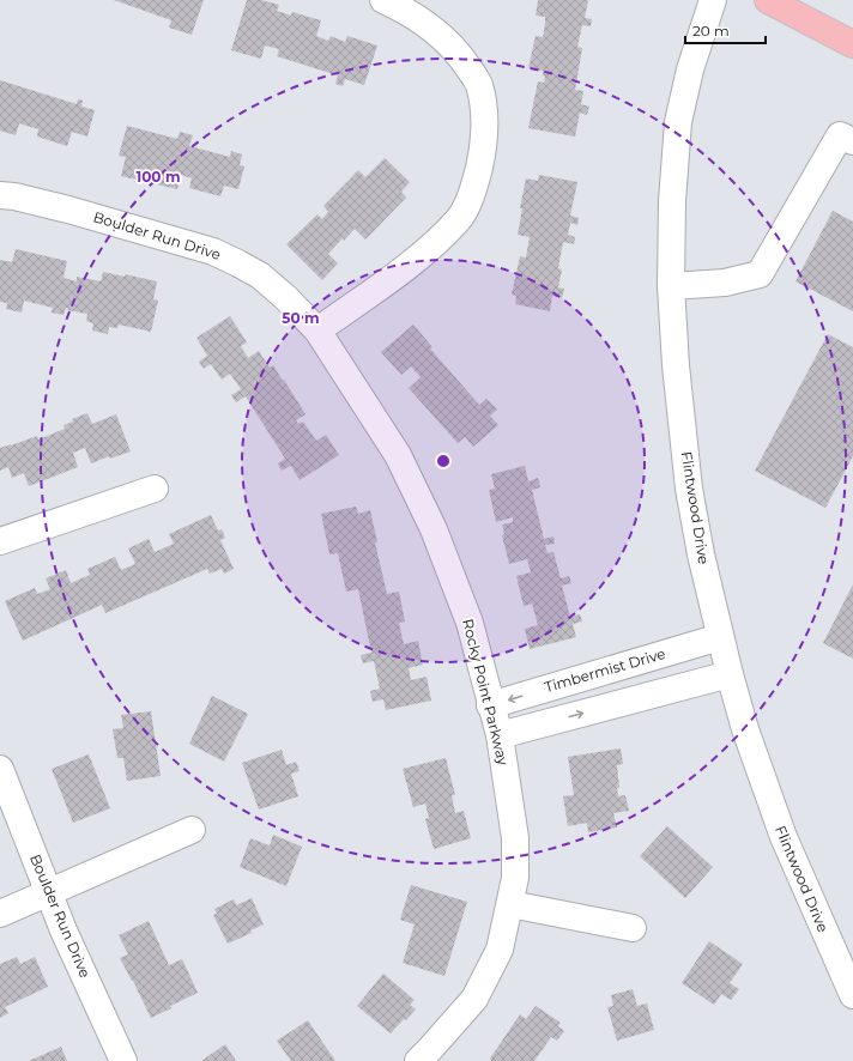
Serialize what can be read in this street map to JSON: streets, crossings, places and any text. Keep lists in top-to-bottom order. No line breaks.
{"streets":{"street":["Boulder Run Drive","Flintwood Drive","Timbermist Drive","Rocky Point Parkway"]},"crossings":[["Boulder Run Drive","Rocky Point Parkway"],["Flintwood Drive","Timbermist Drive"],["Timbermist Drive","Rocky Point Parkway"]],"scale_bar":"20 m","rings":["100 m","50 m"]}
